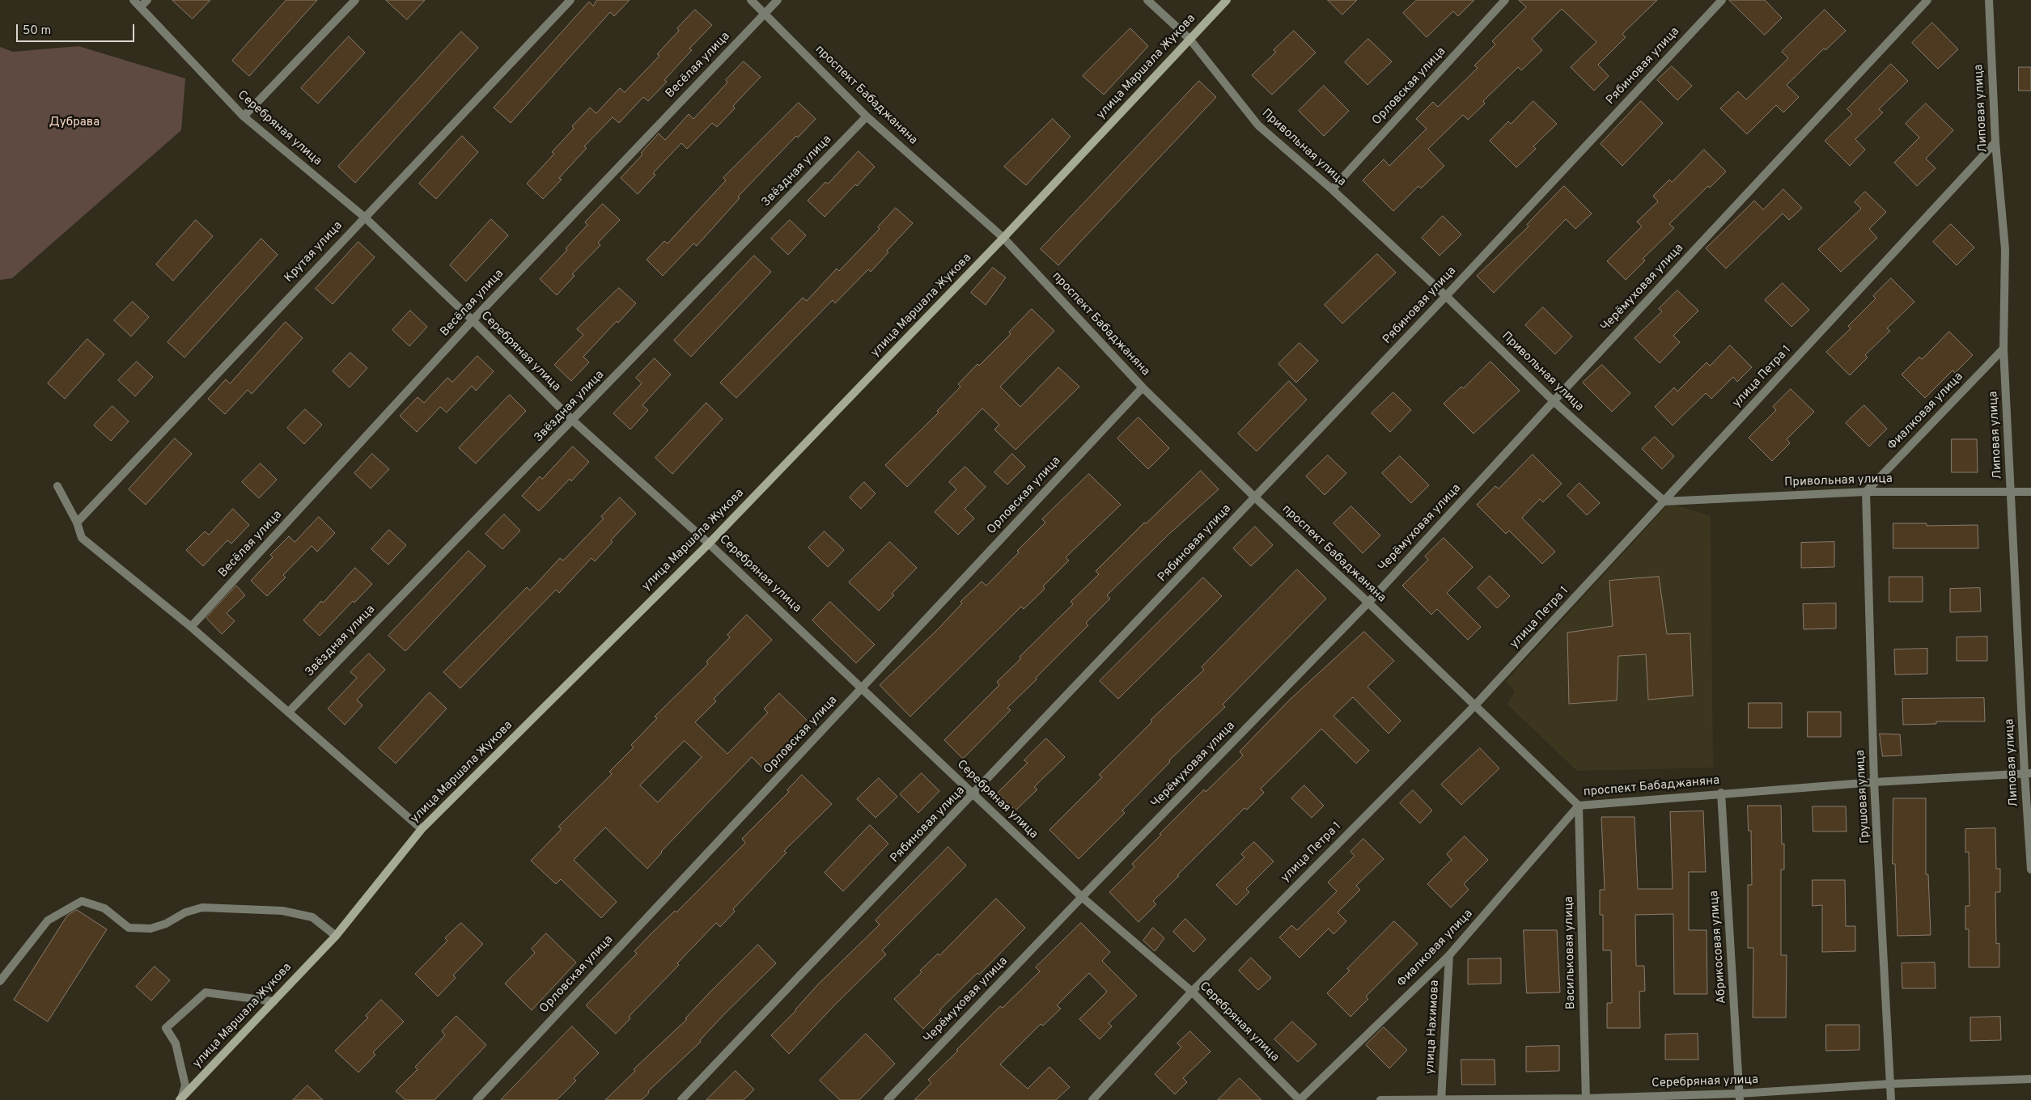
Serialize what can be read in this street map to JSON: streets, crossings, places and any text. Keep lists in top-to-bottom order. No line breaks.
{"streets":{"main road":["улица Маршала Жукова"],"street":["Весёлая улица","Рябиновая улица","Орловская улица","проспект Бабаджаняна","Липовая улица","Серебряная улица","Привольная улица","Звёздная улица","Крутая улица","Черёмуховая улица","улица Петра 1","Фиалковая улица","Грушовая улица","Абрикосовая улица","Васильковая улица","улица Нахимова"]},"crossings":[["Весёлая улица","проспект Бабаджаняна"],["Весёлая улица","Серебряная улица"],["Рябиновая улица","проспект Бабаджаняна"],["Рябиновая улица","Серебряная улица"],["Рябиновая улица","Привольная улица"],["улица Маршала Жукова","проспект Бабаджаняна"],["улица Маршала Жукова","Серебряная улица"],["улица Маршала Жукова","Привольная улица"],["Орловская улица","проспект Бабаджаняна"],["Орловская улица","Серебряная улица"],["Орловская улица","Привольная улица"],["проспект Бабаджаняна","Липовая улица"],["проспект Бабаджаняна","Звёздная улица"],["проспект Бабаджаняна","Черёмуховая улица"],["проспект Бабаджаняна","улица Петра 1"],["проспект Бабаджаняна","Фиалковая улица"],["проспект Бабаджаняна","Грушовая улица"],["проспект Бабаджаняна","Абрикосовая улица"],["проспект Бабаджаняна","Васильковая улица"],["Липовая улица","Привольная улица"],["Липовая улица","улица Петра 1"],["Липовая улица","Фиалковая улица"],["Серебряная улица","Звёздная улица"],["Серебряная улица","Крутая улица"],["Серебряная улица","Черёмуховая улица"],["Серебряная улица","улица Петра 1"],["Серебряная улица","Фиалковая улица"],["Серебряная улица","Грушовая улица"],["Серебряная улица","Абрикосовая улица"],["Серебряная улица","Васильковая улица"],["Серебряная улица","улица Нахимова"],["Привольная улица","Черёмуховая улица"],["Привольная улица","улица Петра 1"],["Привольная улица","Фиалковая улица"],["Привольная улица","Грушовая улица"],["Фиалковая улица","Грушовая улица"],["Фиалковая улица","Васильковая улица"],["Фиалковая улица","улица Нахимова"]],"parks":["Дубрава"],"scale_bar":"50 m"}
